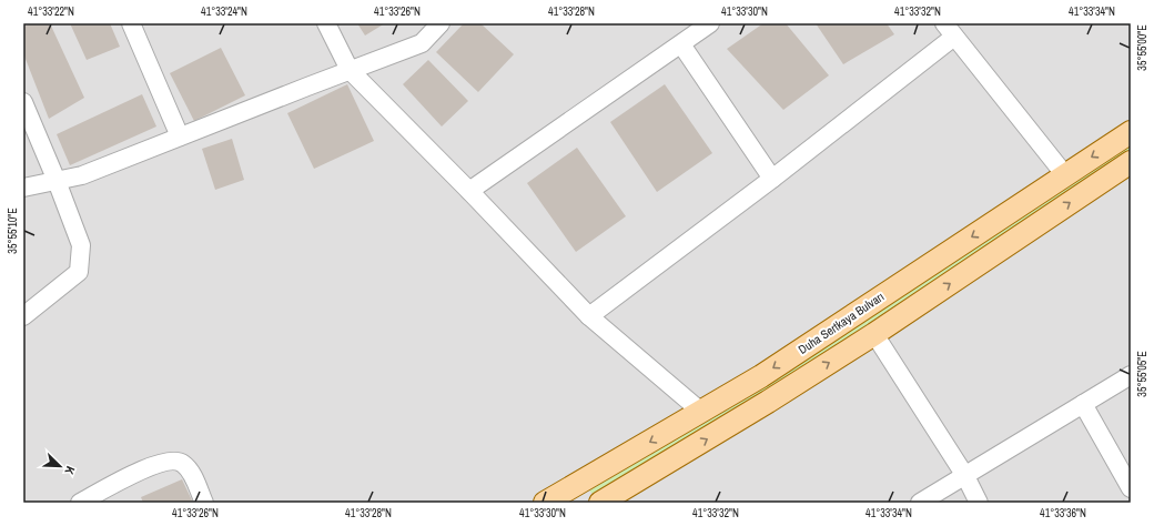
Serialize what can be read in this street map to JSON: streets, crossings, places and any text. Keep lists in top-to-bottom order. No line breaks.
{"streets":{"main road":["Duha Sertkaya Bulvarı"]},"north":"bottom right","coordinates":["41°33'22\"N","41°33'24\"N","41°33'26\"N","41°33'28\"N","41°33'30\"N","41°33'32\"N","41°33'34\"N","35°55'00\"E","35°55'10\"E","35°55'05\"E","41°33'36\"N"]}
